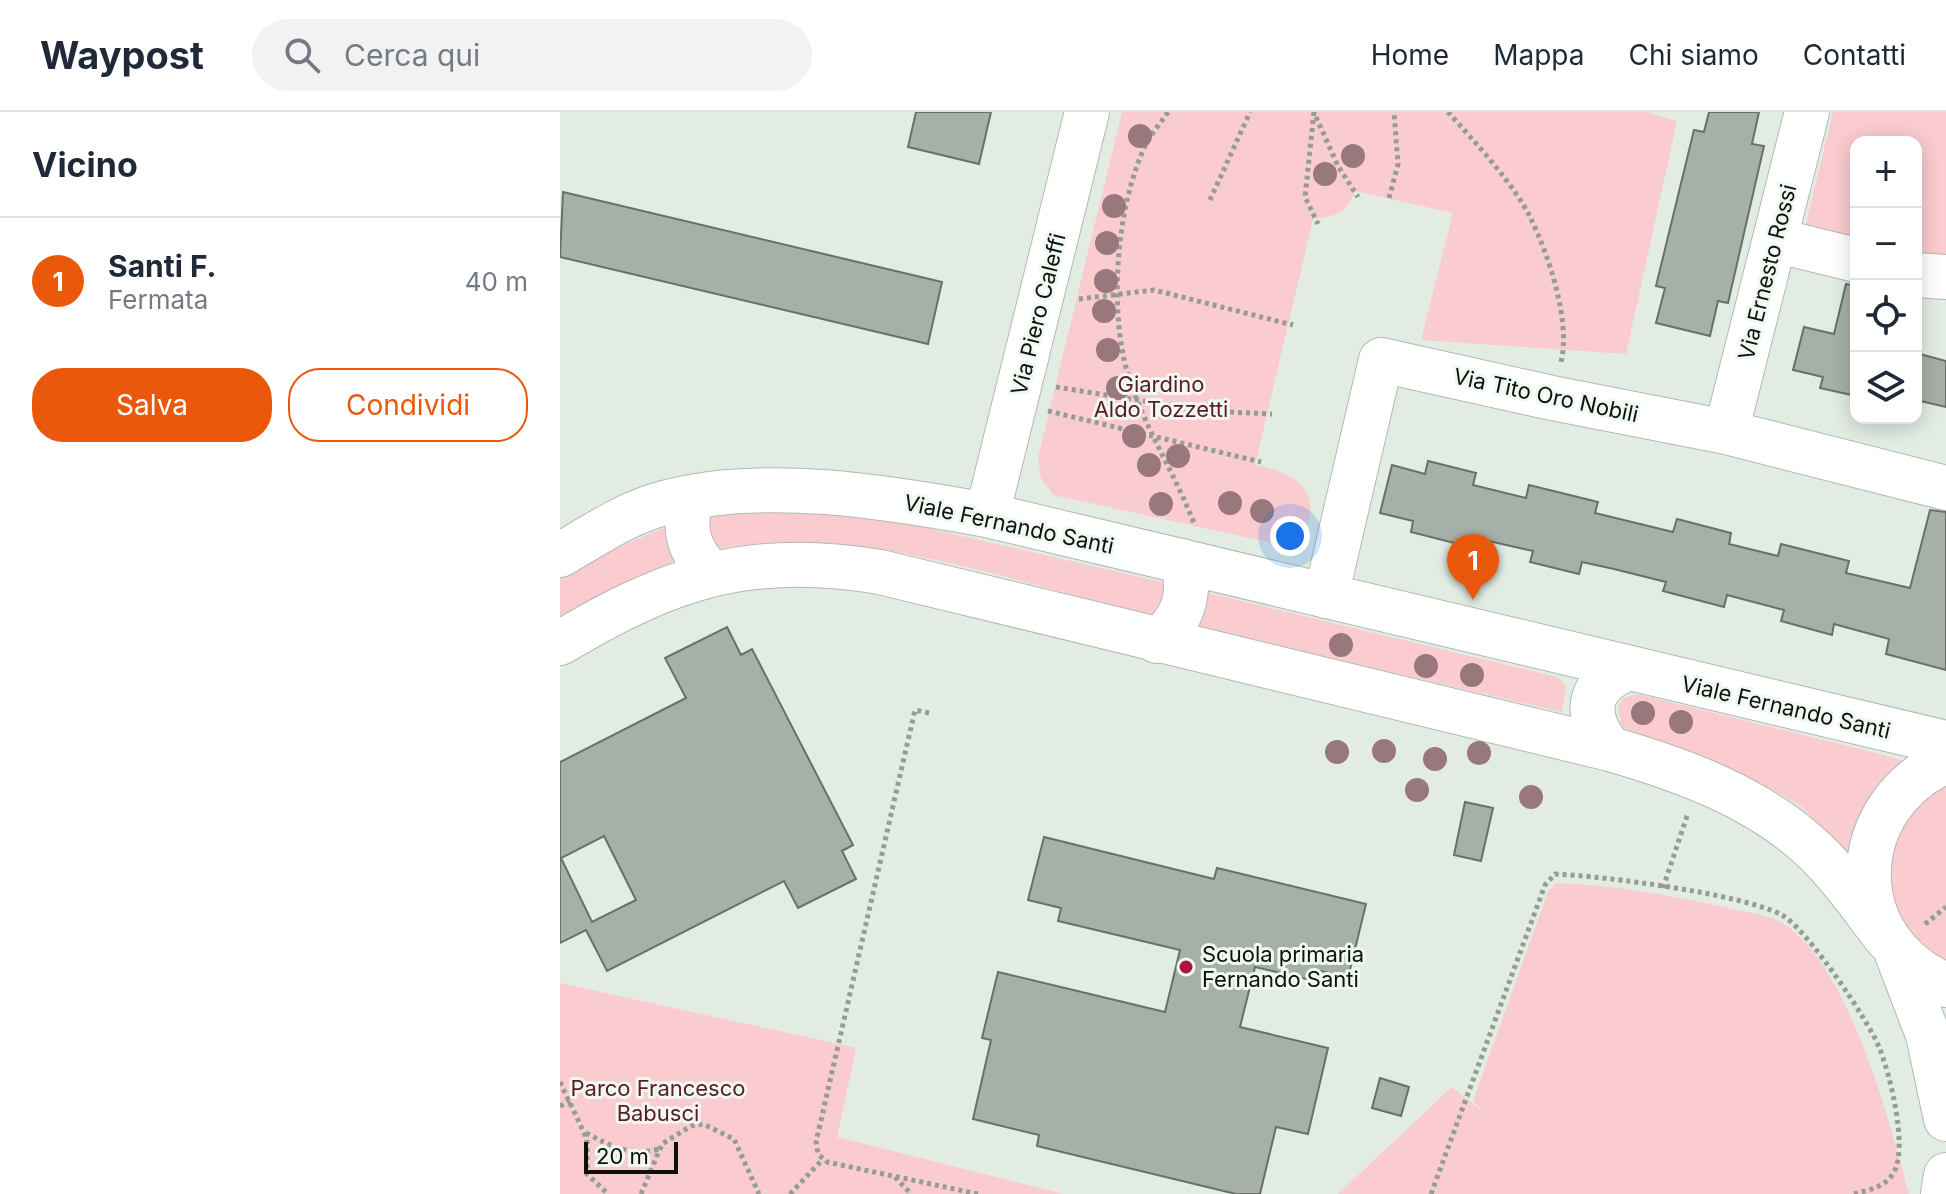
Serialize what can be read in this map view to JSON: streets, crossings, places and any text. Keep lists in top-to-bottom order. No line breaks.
{"streets":{"street":["Via Ernesto Rossi","Via Piero Caleffi","Via Tito Oro Nobili","Viale Fernando Santi"]},"crossings":[["Via Ernesto Rossi","Via Tito Oro Nobili"],["Via Piero Caleffi","Viale Fernando Santi"],["Via Tito Oro Nobili","Viale Fernando Santi"]],"parks":["Giardino Aldo Tozzetti","Parco Francesco Babusci"],"places":["Scuola primaria Fernando Santi"],"scale_bar":"20 m","page":{"header":"Waypost","search":"Cerca qui","nav":["Home","Mappa","Chi siamo","Contatti"],"heading":"Vicino","map_buttons":["+","−"],"list":[{"mark":"1","name":"Santi F.","note":"Fermata","value":"40 m"}],"buttons":["Salva","Condividi"],"pins":"1","scale":"20 m"}}
